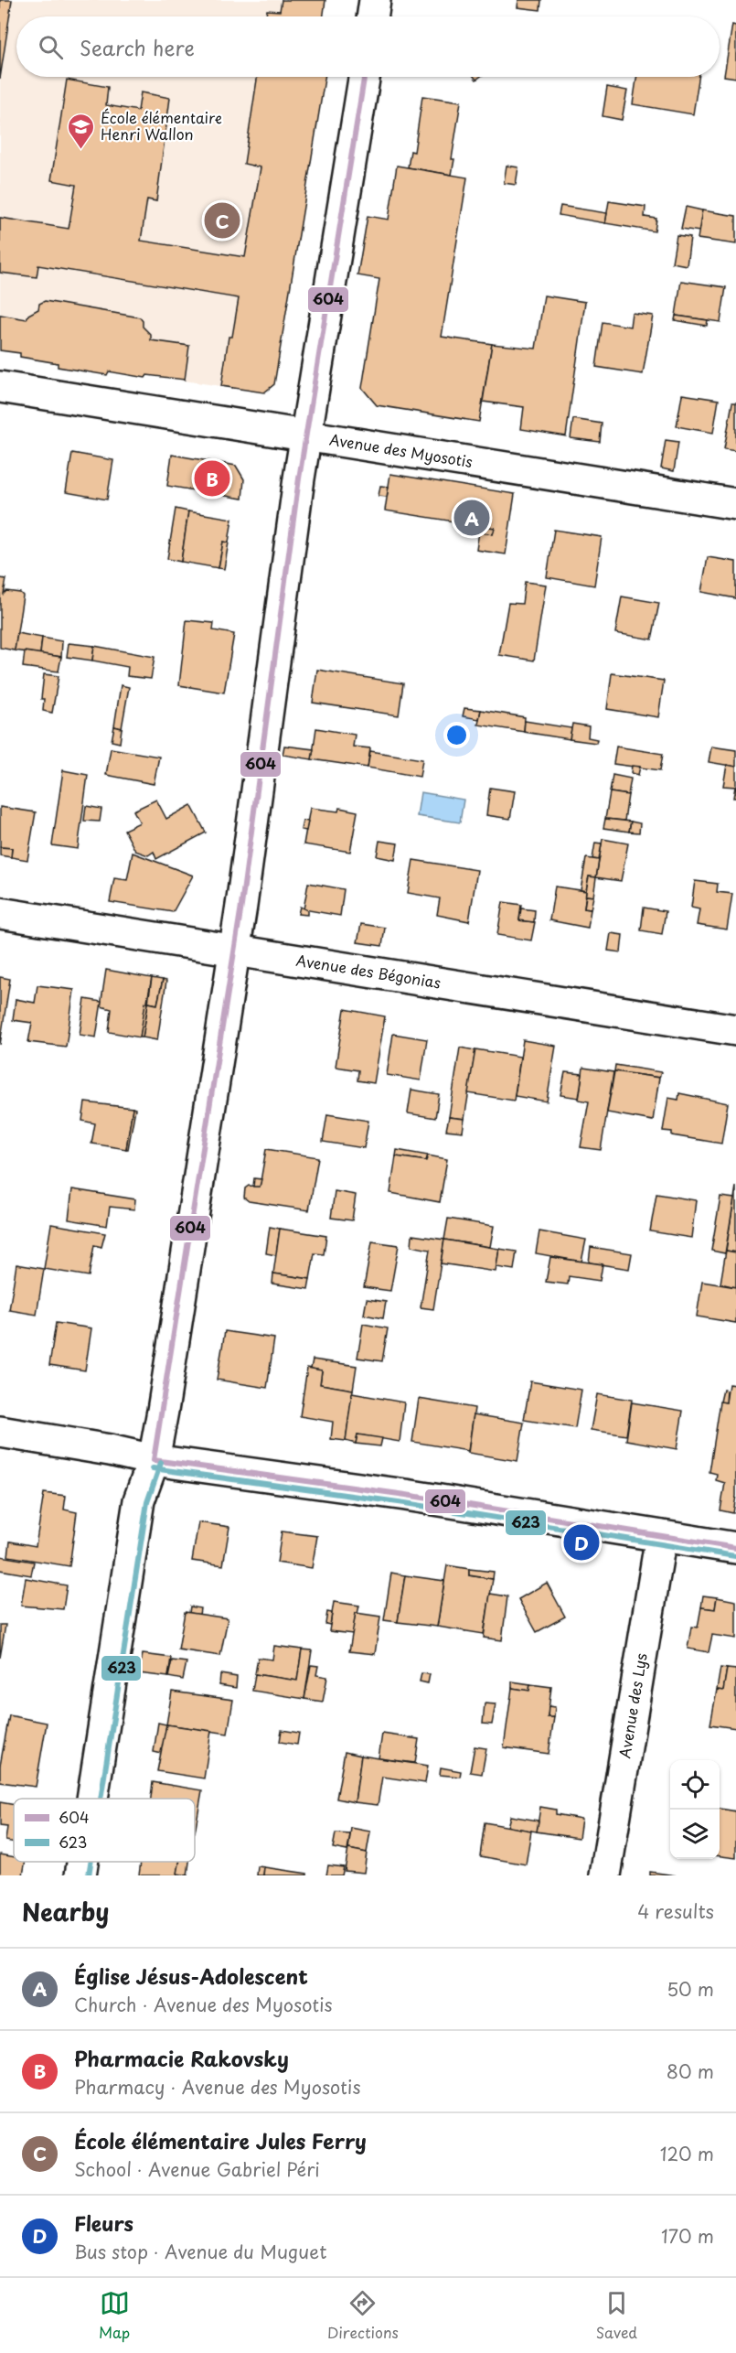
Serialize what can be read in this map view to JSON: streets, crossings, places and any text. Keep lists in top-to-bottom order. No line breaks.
{"streets":{"street":["Avenue des Myosotis","Avenue des Bégonias","Avenue des Lys"]},"places":{"school or university":["École élémentaire Henri Wallon"]},"lines":["transit line 604","transit line 623"],"legend":["604","623"],"page":{"search":"Search here","pins":["C","B","A","D"],"heading":["Nearby","4 results"],"list":[{"mark":"A","name":"Église Jésus-Adolescent","note":"Church · Avenue des Myosotis","value":"50 m"},{"mark":"B","name":"Pharmacie Rakovsky","note":"Pharmacy · Avenue des Myosotis","value":"80 m"},{"mark":"C","name":"École élémentaire Jules Ferry","note":"School · Avenue Gabriel Péri","value":"120 m"},{"mark":"D","name":"Fleurs","note":"Bus stop · Avenue du Muguet","value":"170 m"}],"nav":["Map","Directions","Saved"]}}
